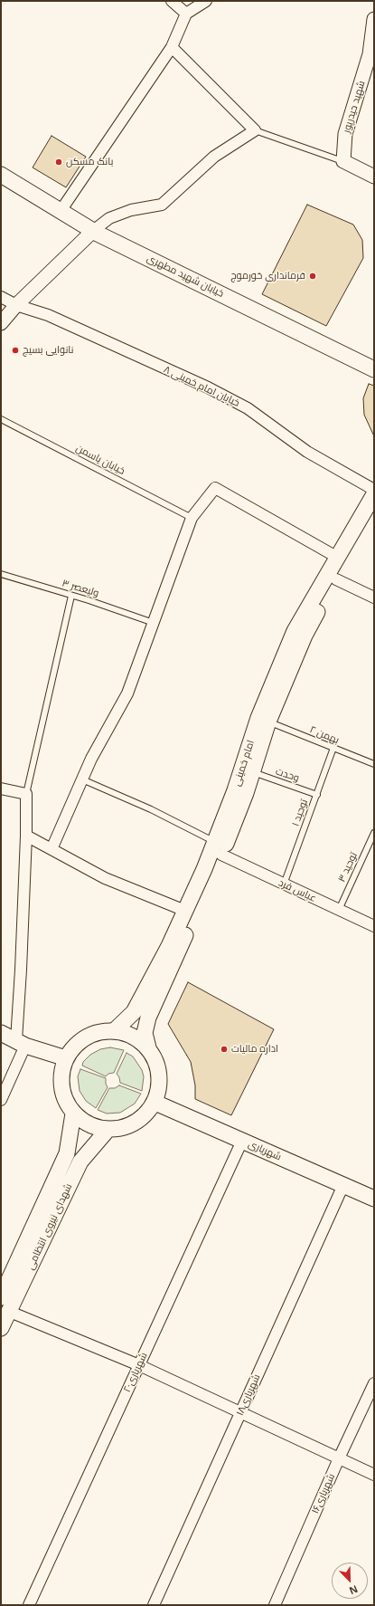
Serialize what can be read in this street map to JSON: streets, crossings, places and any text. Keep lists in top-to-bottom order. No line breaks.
{"streets":{"main road":["خیابان شهید مطهری","امام خمینی","شهریاری","شهدای نیروی انتظامی"],"street":["شهید حیدرپور","خیابان امام خمینی ۸","عباس فرد","شهریاری۲۰","شهریاری۱۸","شهریاری۱۶"],"lane":["خیابان یاسمن","ولیعصر ۳","بهمن ۲","وحدت","توحید ۱","توحید ۳"]},"crossings":[["بهمن ۲","امام خمینی"],["بهمن ۲","توحید ۱"],["امام خمینی","وحدت"],["امام خمینی","عباس فرد"],["امام خمینی","شهریاری"],["امام خمینی","شهدای نیروی انتظامی"],["وحدت","توحید ۱"],["توحید ۱","عباس فرد"],["توحید ۳","عباس فرد"],["شهریاری","شهدای نیروی انتظامی"],["شهریاری","شهریاری۲۰"],["شهریاری","شهریاری۱۸"]],"places":["بانک مسکن","فرمانداری خورموج","نانوایی بسیج","اداره مالیات"],"north":"bottom right"}
